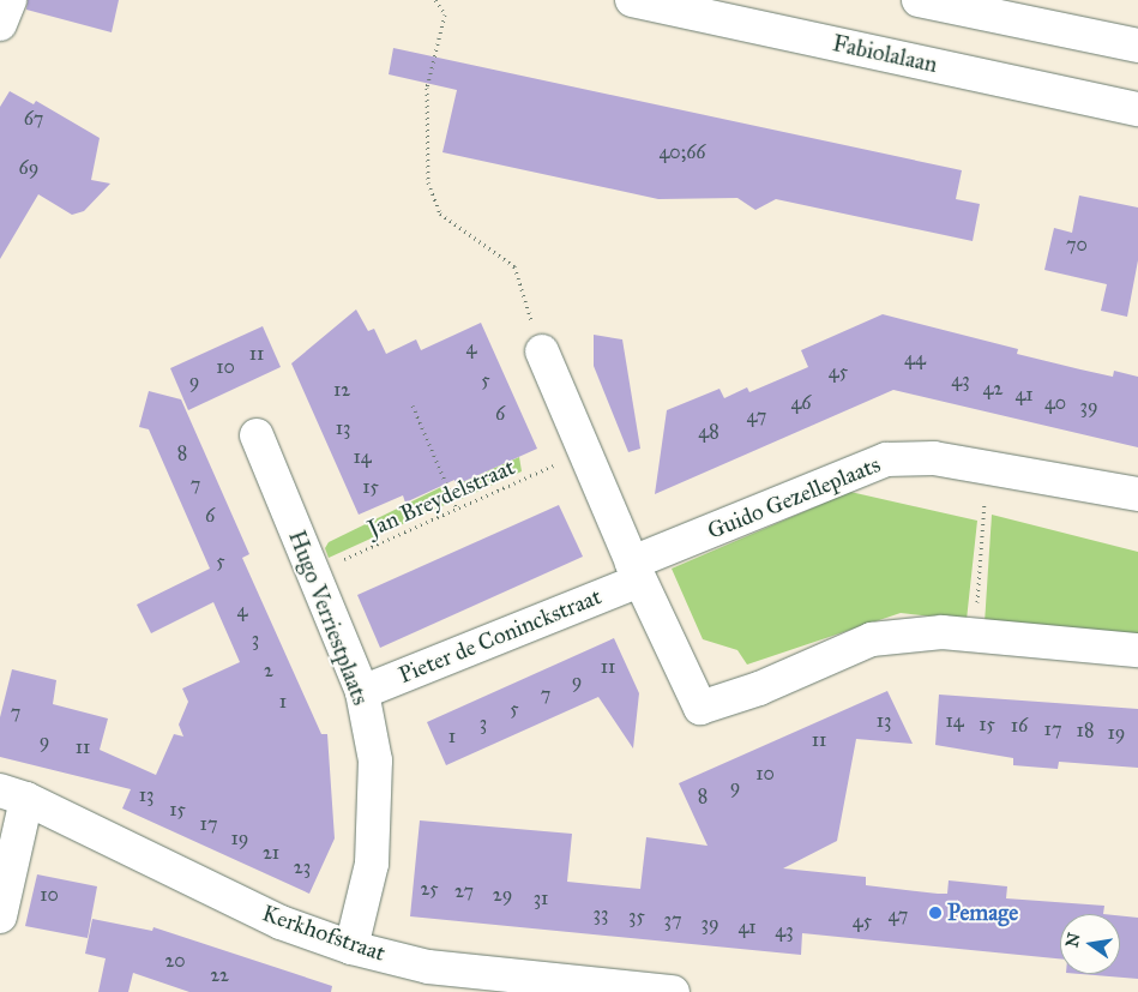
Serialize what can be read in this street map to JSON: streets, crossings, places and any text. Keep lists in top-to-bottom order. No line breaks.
{"streets":{"street":["Fabiolalaan","Guido Gezelleplaats","Hugo Verriestplaats","Pieter de Coninckstraat","Kerkhofstraat"],"path":["Jan Breydelstraat"]},"crossings":[["Jan Breydelstraat","Hugo Verriestplaats"],["Guido Gezelleplaats","Pieter de Coninckstraat"],["Hugo Verriestplaats","Pieter de Coninckstraat"],["Hugo Verriestplaats","Kerkhofstraat"]],"places":["Pemage"],"house_numbers":["67","40;66","69","70","4","11","44","10","45","5","43","9","42","12","41","46","40","39","6","47","13","48","8","14","7","15","6","5","4","3","11","2","9","7","1","5","7","13","14","3","15","16","17","18","19","1","11","9","11","10","9","13","8","15","17","19","21","23","25","27","10","29","31","33","47","35","37","45","39","41","43","20","22"],"north":"left"}
